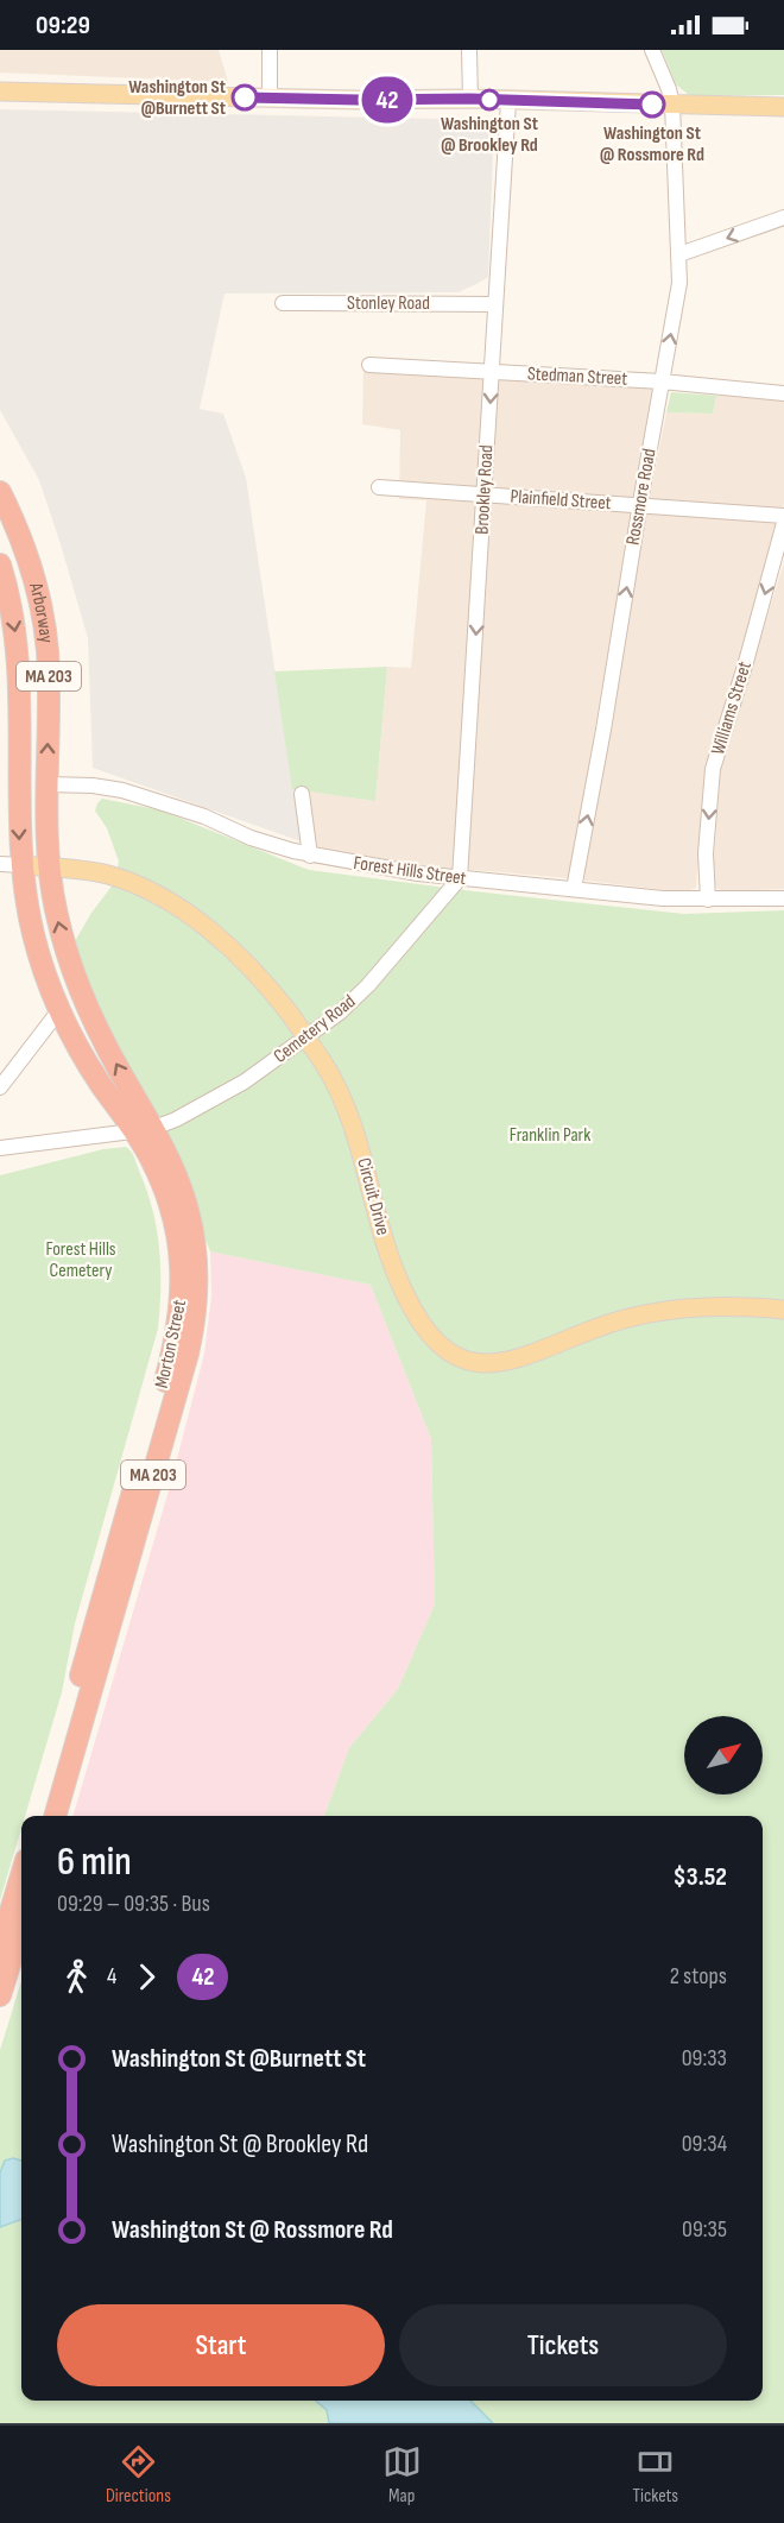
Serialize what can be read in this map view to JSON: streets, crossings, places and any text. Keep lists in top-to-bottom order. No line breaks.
{"streets":{"highway":["Arborway","MA 203","Morton Street"],"main road":["Circuit Drive"],"street":["Stonley Road","Stedman Street","Brookley Road","Rossmore Road","Plainfield Street","Williams Street","Forest Hills Street","Cemetery Road"]},"crossings":[["Stonley Road","Brookley Road"],["Stedman Street","Brookley Road"],["Stedman Street","Rossmore Road"],["Brookley Road","Plainfield Street"],["Brookley Road","Forest Hills Street"],["Brookley Road","Cemetery Road"],["Rossmore Road","Plainfield Street"],["Rossmore Road","Forest Hills Street"],["Arborway","Forest Hills Street"],["Arborway","Circuit Drive"],["Arborway","Morton Street"],["Williams Street","Forest Hills Street"],["Forest Hills Street","Cemetery Road"],["Cemetery Road","Morton Street"],["Circuit Drive","Morton Street"]],"one_way":["Brookley Road","Rossmore Road","Williams Street"],"parks":["Franklin Park","Forest Hills Cemetery"],"places":["Washington St @Burnett St","Washington St @ Brookley Rd","Washington St @ Rossmore Rd"],"lines":["bus line 42"],"north":"top right","page":{"status":"09:29","on_map":"42","heading":["6 min","09:29 – 09:35 · Bus","$3.52"],"legs":["4","42","2 stops"],"list":[{"name":"Washington St @Burnett St","value":"09:33"},{"name":"Washington St @ Brookley Rd","value":"09:34"},{"name":"Washington St @ Rossmore Rd","value":"09:35"}],"buttons":["Start","Tickets"],"tabs":["Directions","Map","Tickets"]}}
